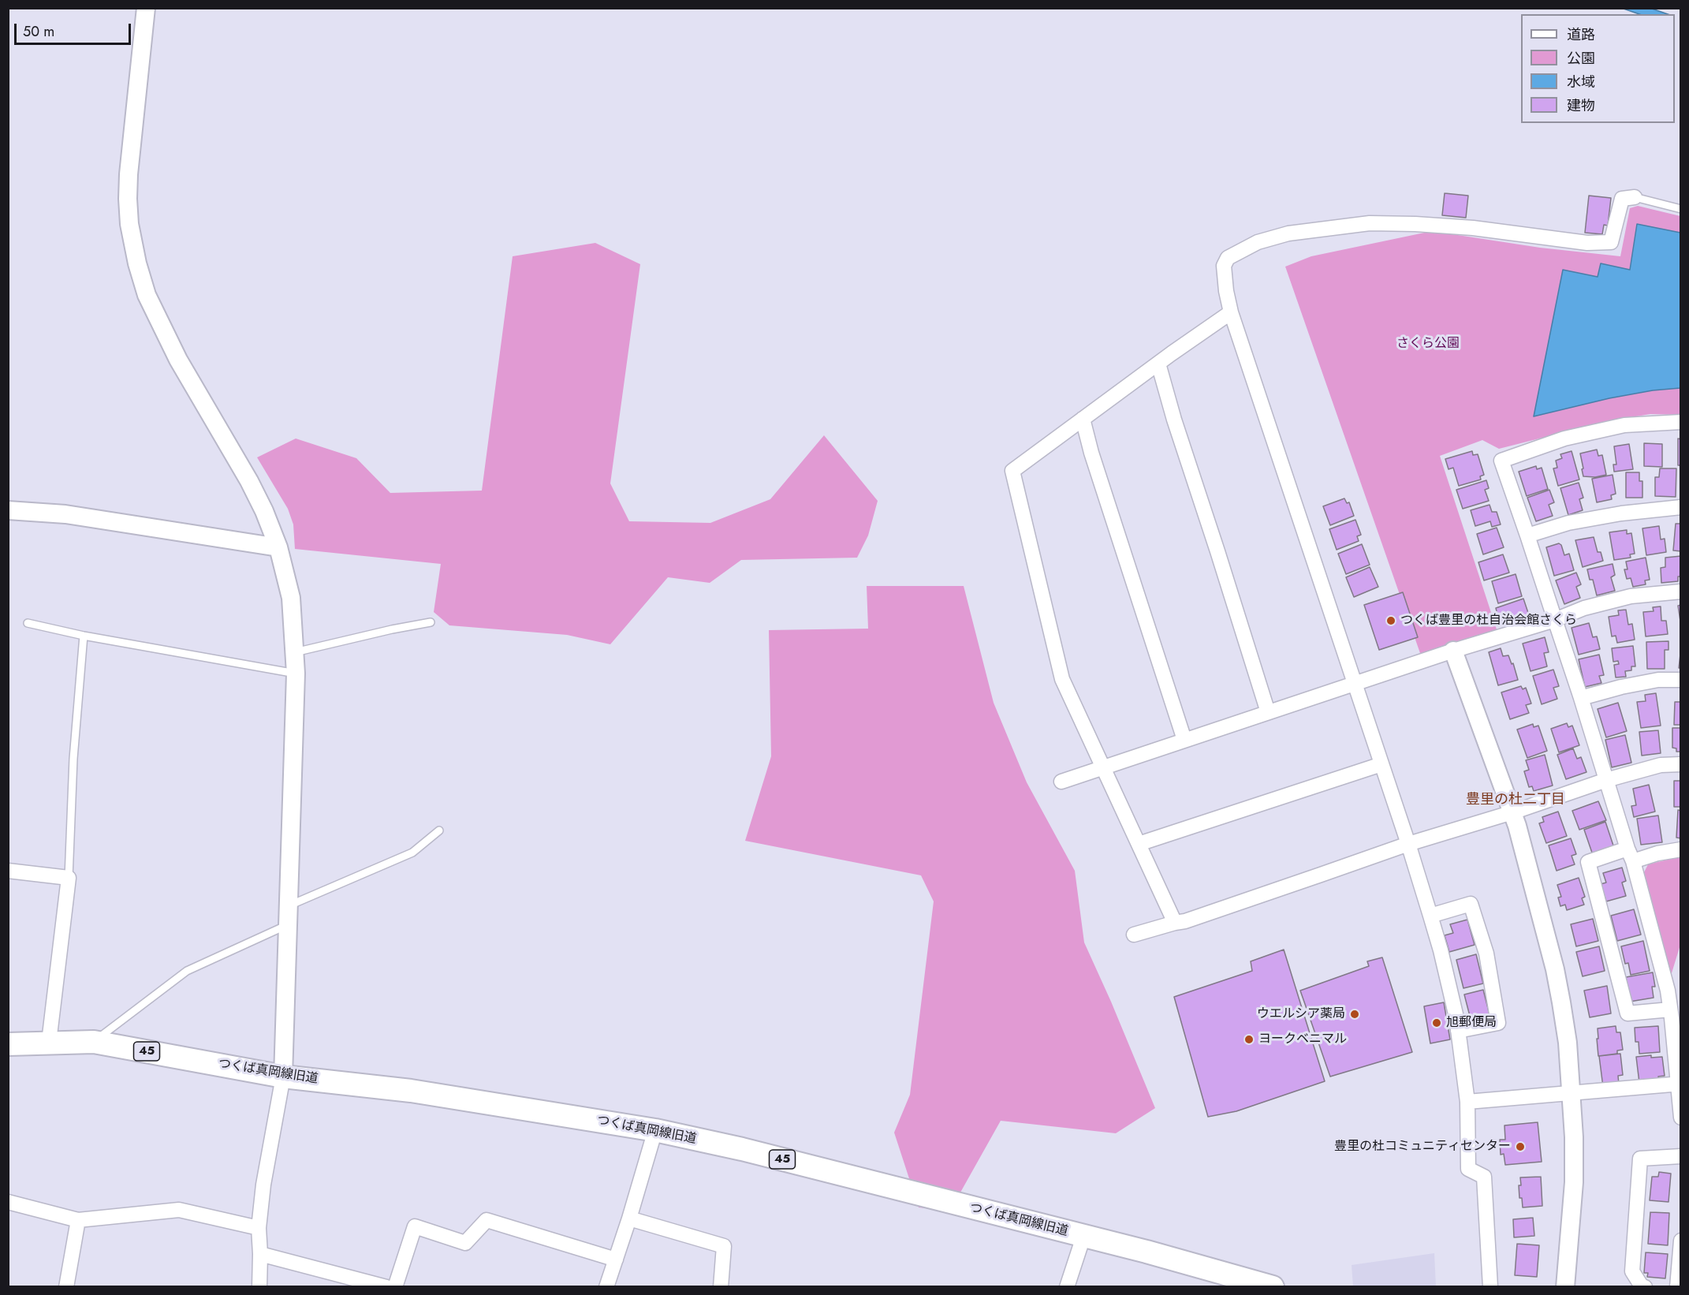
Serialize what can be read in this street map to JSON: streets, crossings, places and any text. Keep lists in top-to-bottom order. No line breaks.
{"streets":{"main road":["45","つくば真岡線旧道"]},"districts":["豊里の杜二丁目"],"parks":["さくら公園"],"places":["つくば豊里の杜自治会館さくら","ウエルシア薬局","旭郵便局","ヨークベニマル","豊里の杜コミュニティセンター"],"legend":["道路","公園","水域","建物"],"scale_bar":"50 m"}
